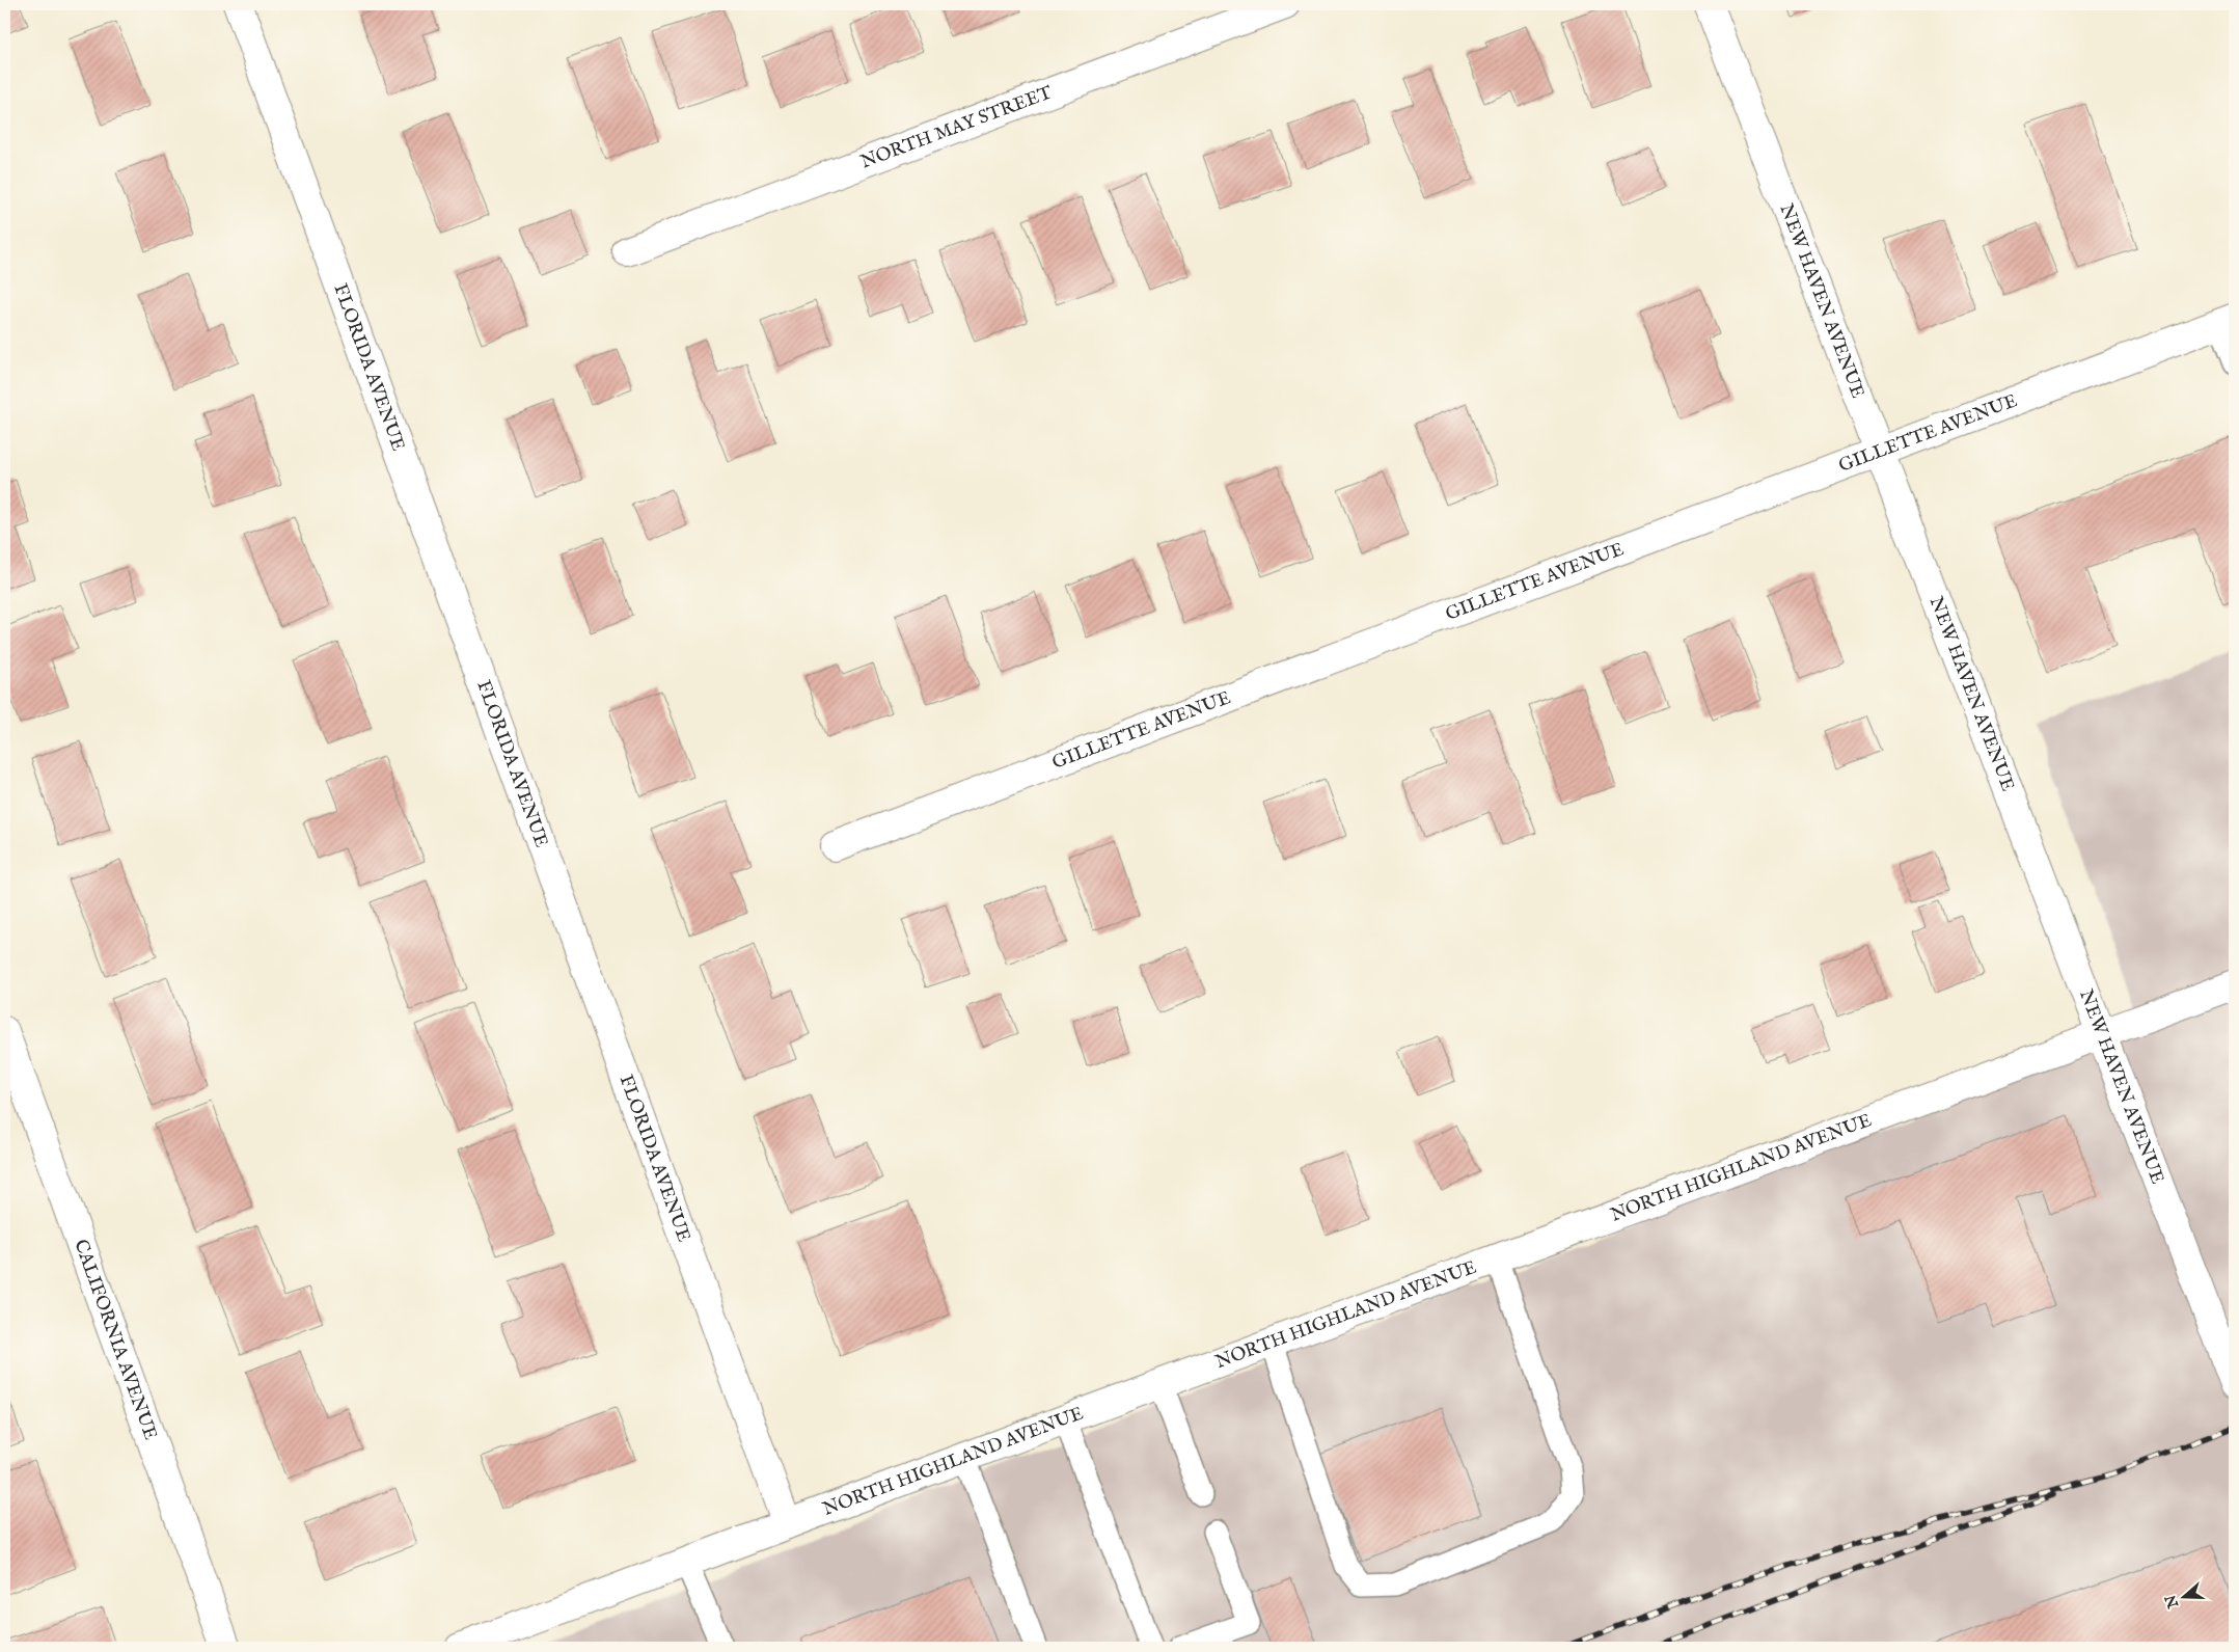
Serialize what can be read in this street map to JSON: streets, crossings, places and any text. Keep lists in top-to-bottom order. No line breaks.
{"streets":{"street":["NORTH MAY STREET","NEW HAVEN AVENUE","FLORIDA AVENUE","GILLETTE AVENUE","NORTH HIGHLAND AVENUE","CALIFORNIA AVENUE"]},"crossings":[["NEW HAVEN AVENUE","GILLETTE AVENUE"],["NEW HAVEN AVENUE","NORTH HIGHLAND AVENUE"],["FLORIDA AVENUE","NORTH HIGHLAND AVENUE"]],"north":"left"}
